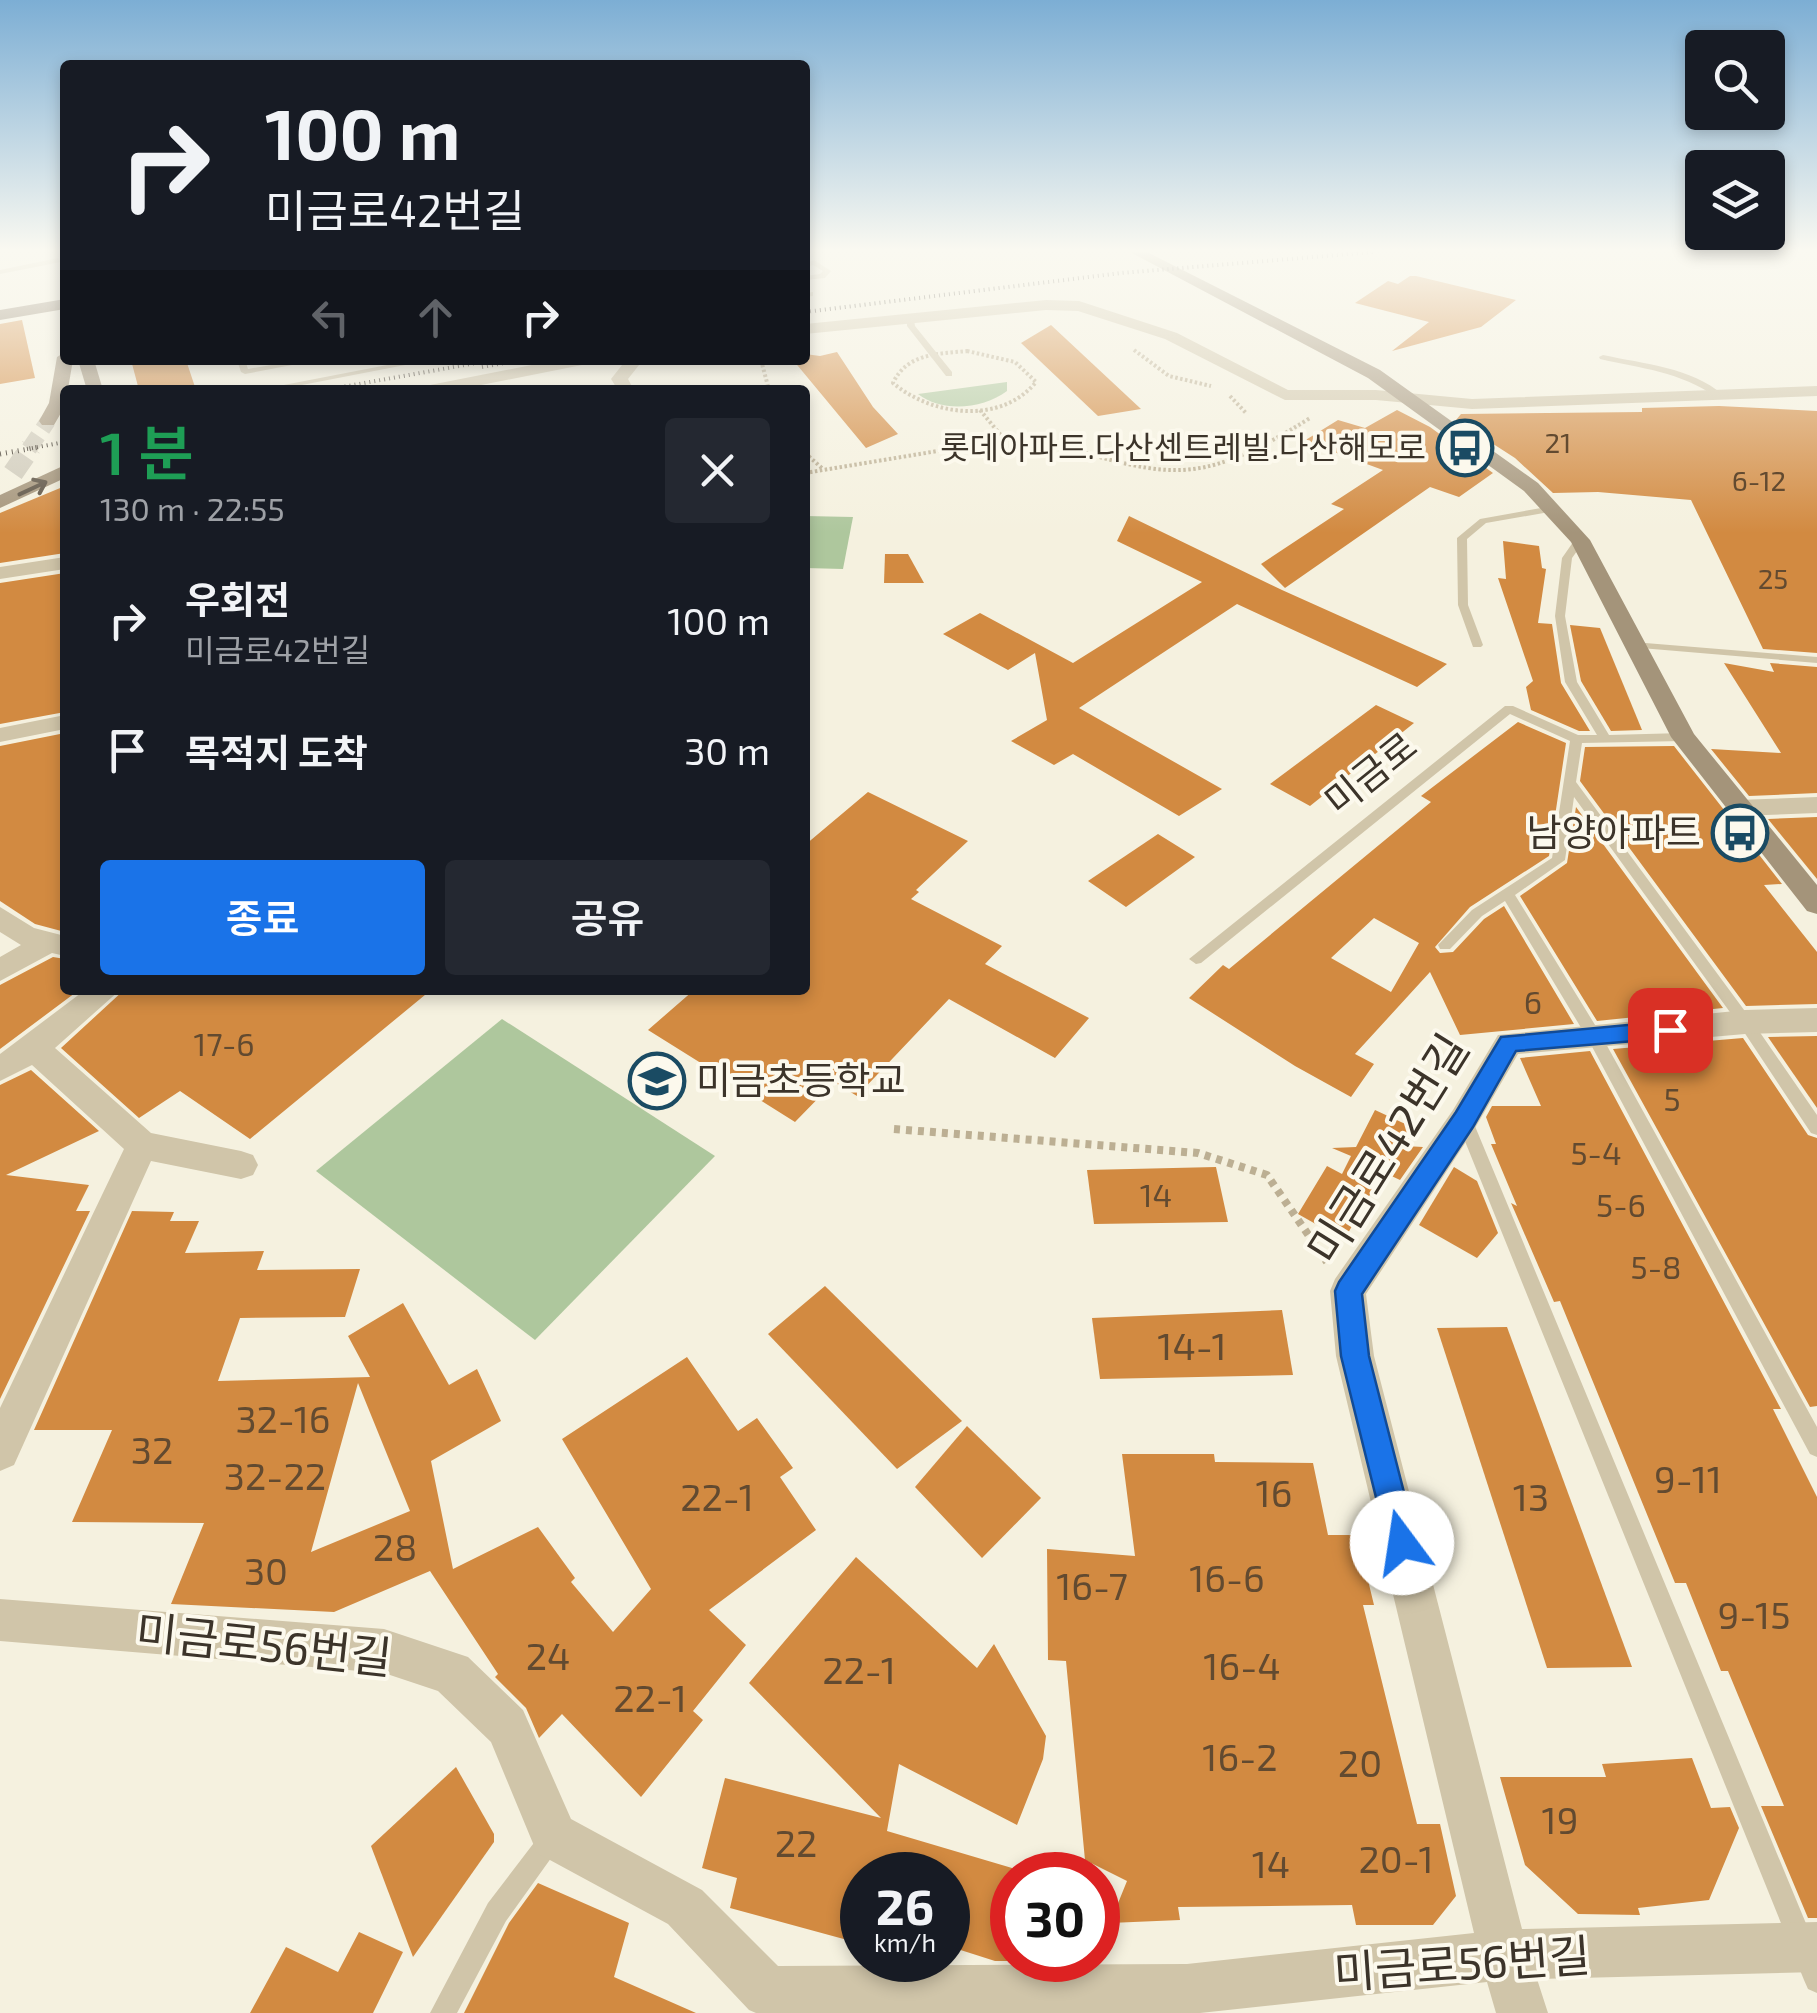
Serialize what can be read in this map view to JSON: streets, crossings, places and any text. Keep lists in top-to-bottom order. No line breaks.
{"streets":{"street":["미금로42번길","미금로56번길"],"lane":["미금로"]},"crossings":[["미금로42번길","미금로56번길"]],"places":{"bus stop":["롯데아파트.다산센트레빌.다산해모로","남양아파트"],"school or university":["미금초등학교"]},"house_numbers":["21","6-12","25","6","17-6","5","5-4","14","5-6","5-8","14-1","32-16","32","32-22","9-11","16","22-1","13","28","30","16-6","16-7","9-15","24","16-4","22-1","22-1","16-2","20","19","22","20-1","14"],"page":{"turn":["100 m","미금로42번길"],"heading":["1 분","130 m · 22:55"],"list":[{"name":"우회전","note":"미금로42번길","value":"100 m"},{"name":"목적지 도착","value":"30 m"}],"buttons":["종료","공유"],"speed":"26 km/h","limit":"30"}}
